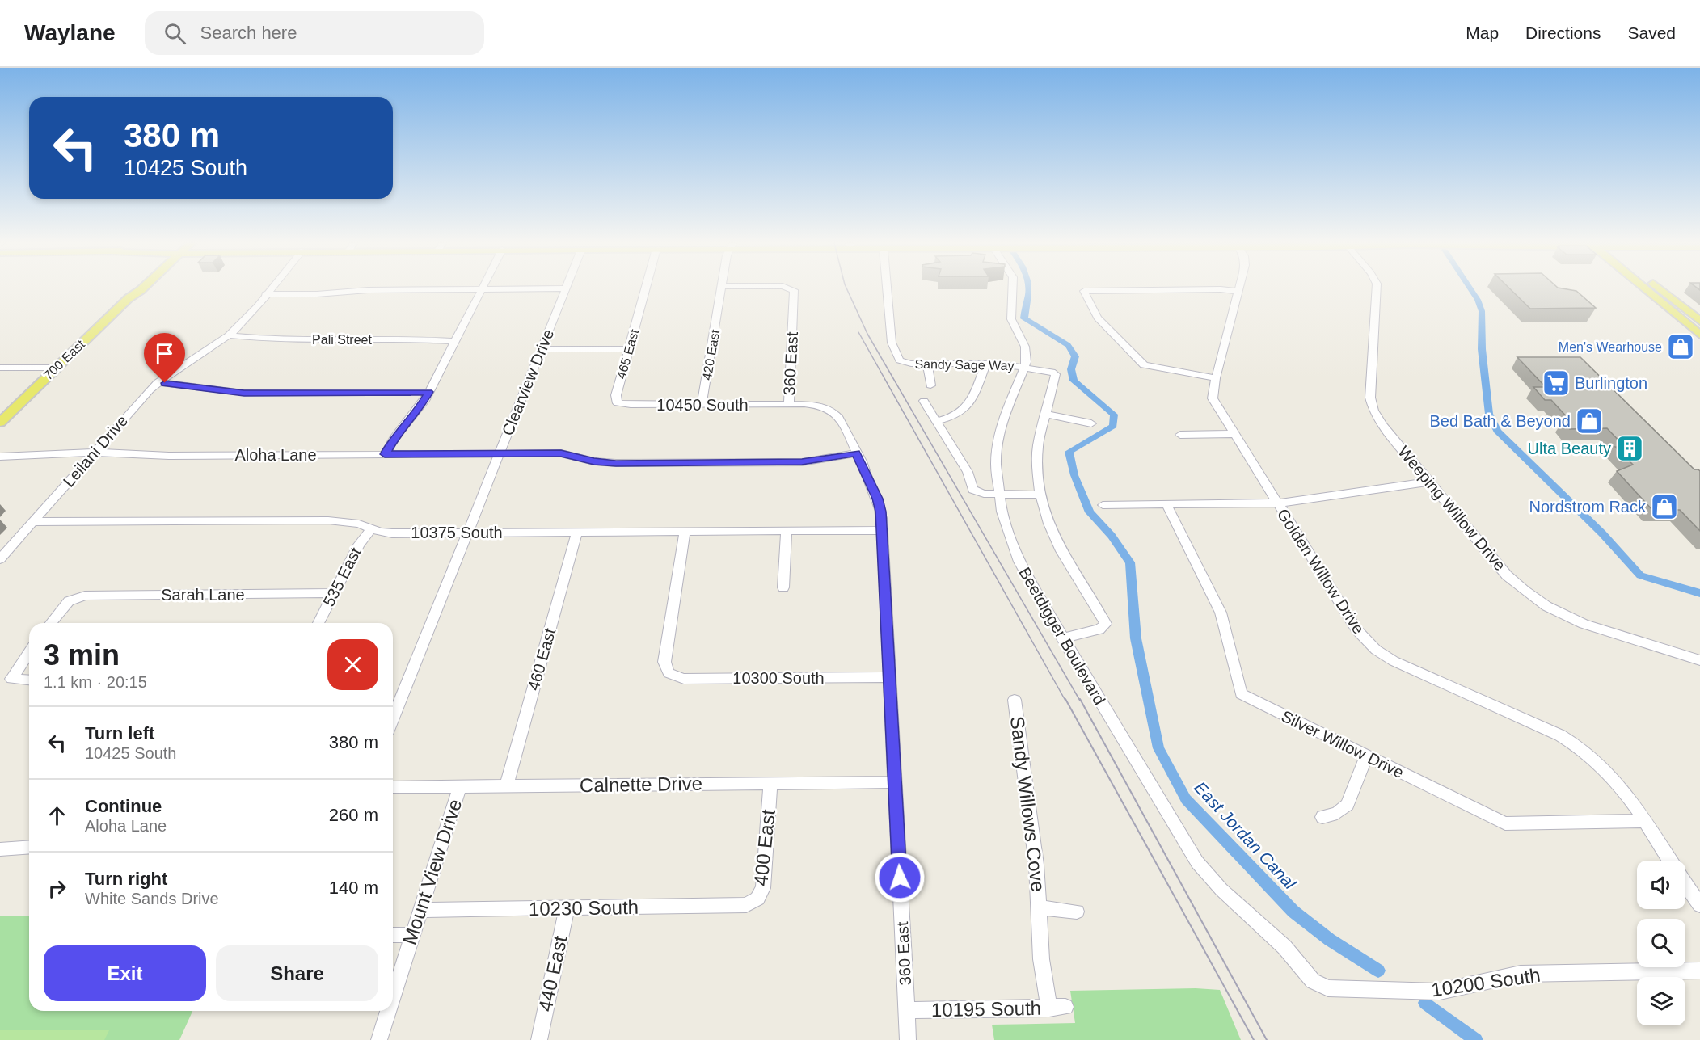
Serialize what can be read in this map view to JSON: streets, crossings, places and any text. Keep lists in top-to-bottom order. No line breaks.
{"streets":{"main road":["700 East"],"street":["Pali Street","465 East","420 East","360 East","Sandy Sage Way","Clearview Drive","10450 South","Leilani Drive","Aloha Lane","Weeping Willow Drive","10375 South","Golden Willow Drive","535 East","Sarah Lane","Beetdigger Boulevard","460 East","10300 South","Silver Willow Drive","Calnette Drive","Sandy Willows Cove","400 East","Mount View Drive","10230 South","440 East","10200 South","10195 South"]},"crossings":[["Pali Street","Leilani Drive"],["465 East","10450 South"],["420 East","10450 South"],["360 East","10450 South"],["360 East","Aloha Lane"],["360 East","10375 South"],["360 East","10300 South"],["360 East","Calnette Drive"],["360 East","10195 South"],["Sandy Sage Way","Beetdigger Boulevard"],["Clearview Drive","Aloha Lane"],["Clearview Drive","10375 South"],["Leilani Drive","Aloha Lane"],["Leilani Drive","10375 South"],["10375 South","535 East"],["10375 South","460 East"],["10375 South","10300 South"],["Golden Willow Drive","Silver Willow Drive"],["535 East","Sarah Lane"],["Beetdigger Boulevard","10200 South"],["460 East","Calnette Drive"],["Calnette Drive","400 East"],["Calnette Drive","Mount View Drive"],["Sandy Willows Cove","10195 South"],["400 East","10230 South"],["Mount View Drive","10230 South"],["10230 South","440 East"]],"water":["East Jordan Canal"],"places":{"shop":["Men's Wearhouse","Bed Bath & Beyond","Nordstrom Rack"],"supermarket":["Burlington"],"building":["Ulta Beauty"]},"page":{"header":"Waylane","search":"Search here","nav":["Map","Directions","Saved"],"turn":["380 m","10425 South"],"heading":["3 min","1.1 km · 20:15"],"list":[{"name":"Turn left","note":"10425 South","value":"380 m"},{"name":"Continue","note":"Aloha Lane","value":"260 m"},{"name":"Turn right","note":"White Sands Drive","value":"140 m"}],"buttons":["Exit","Share"]}}
